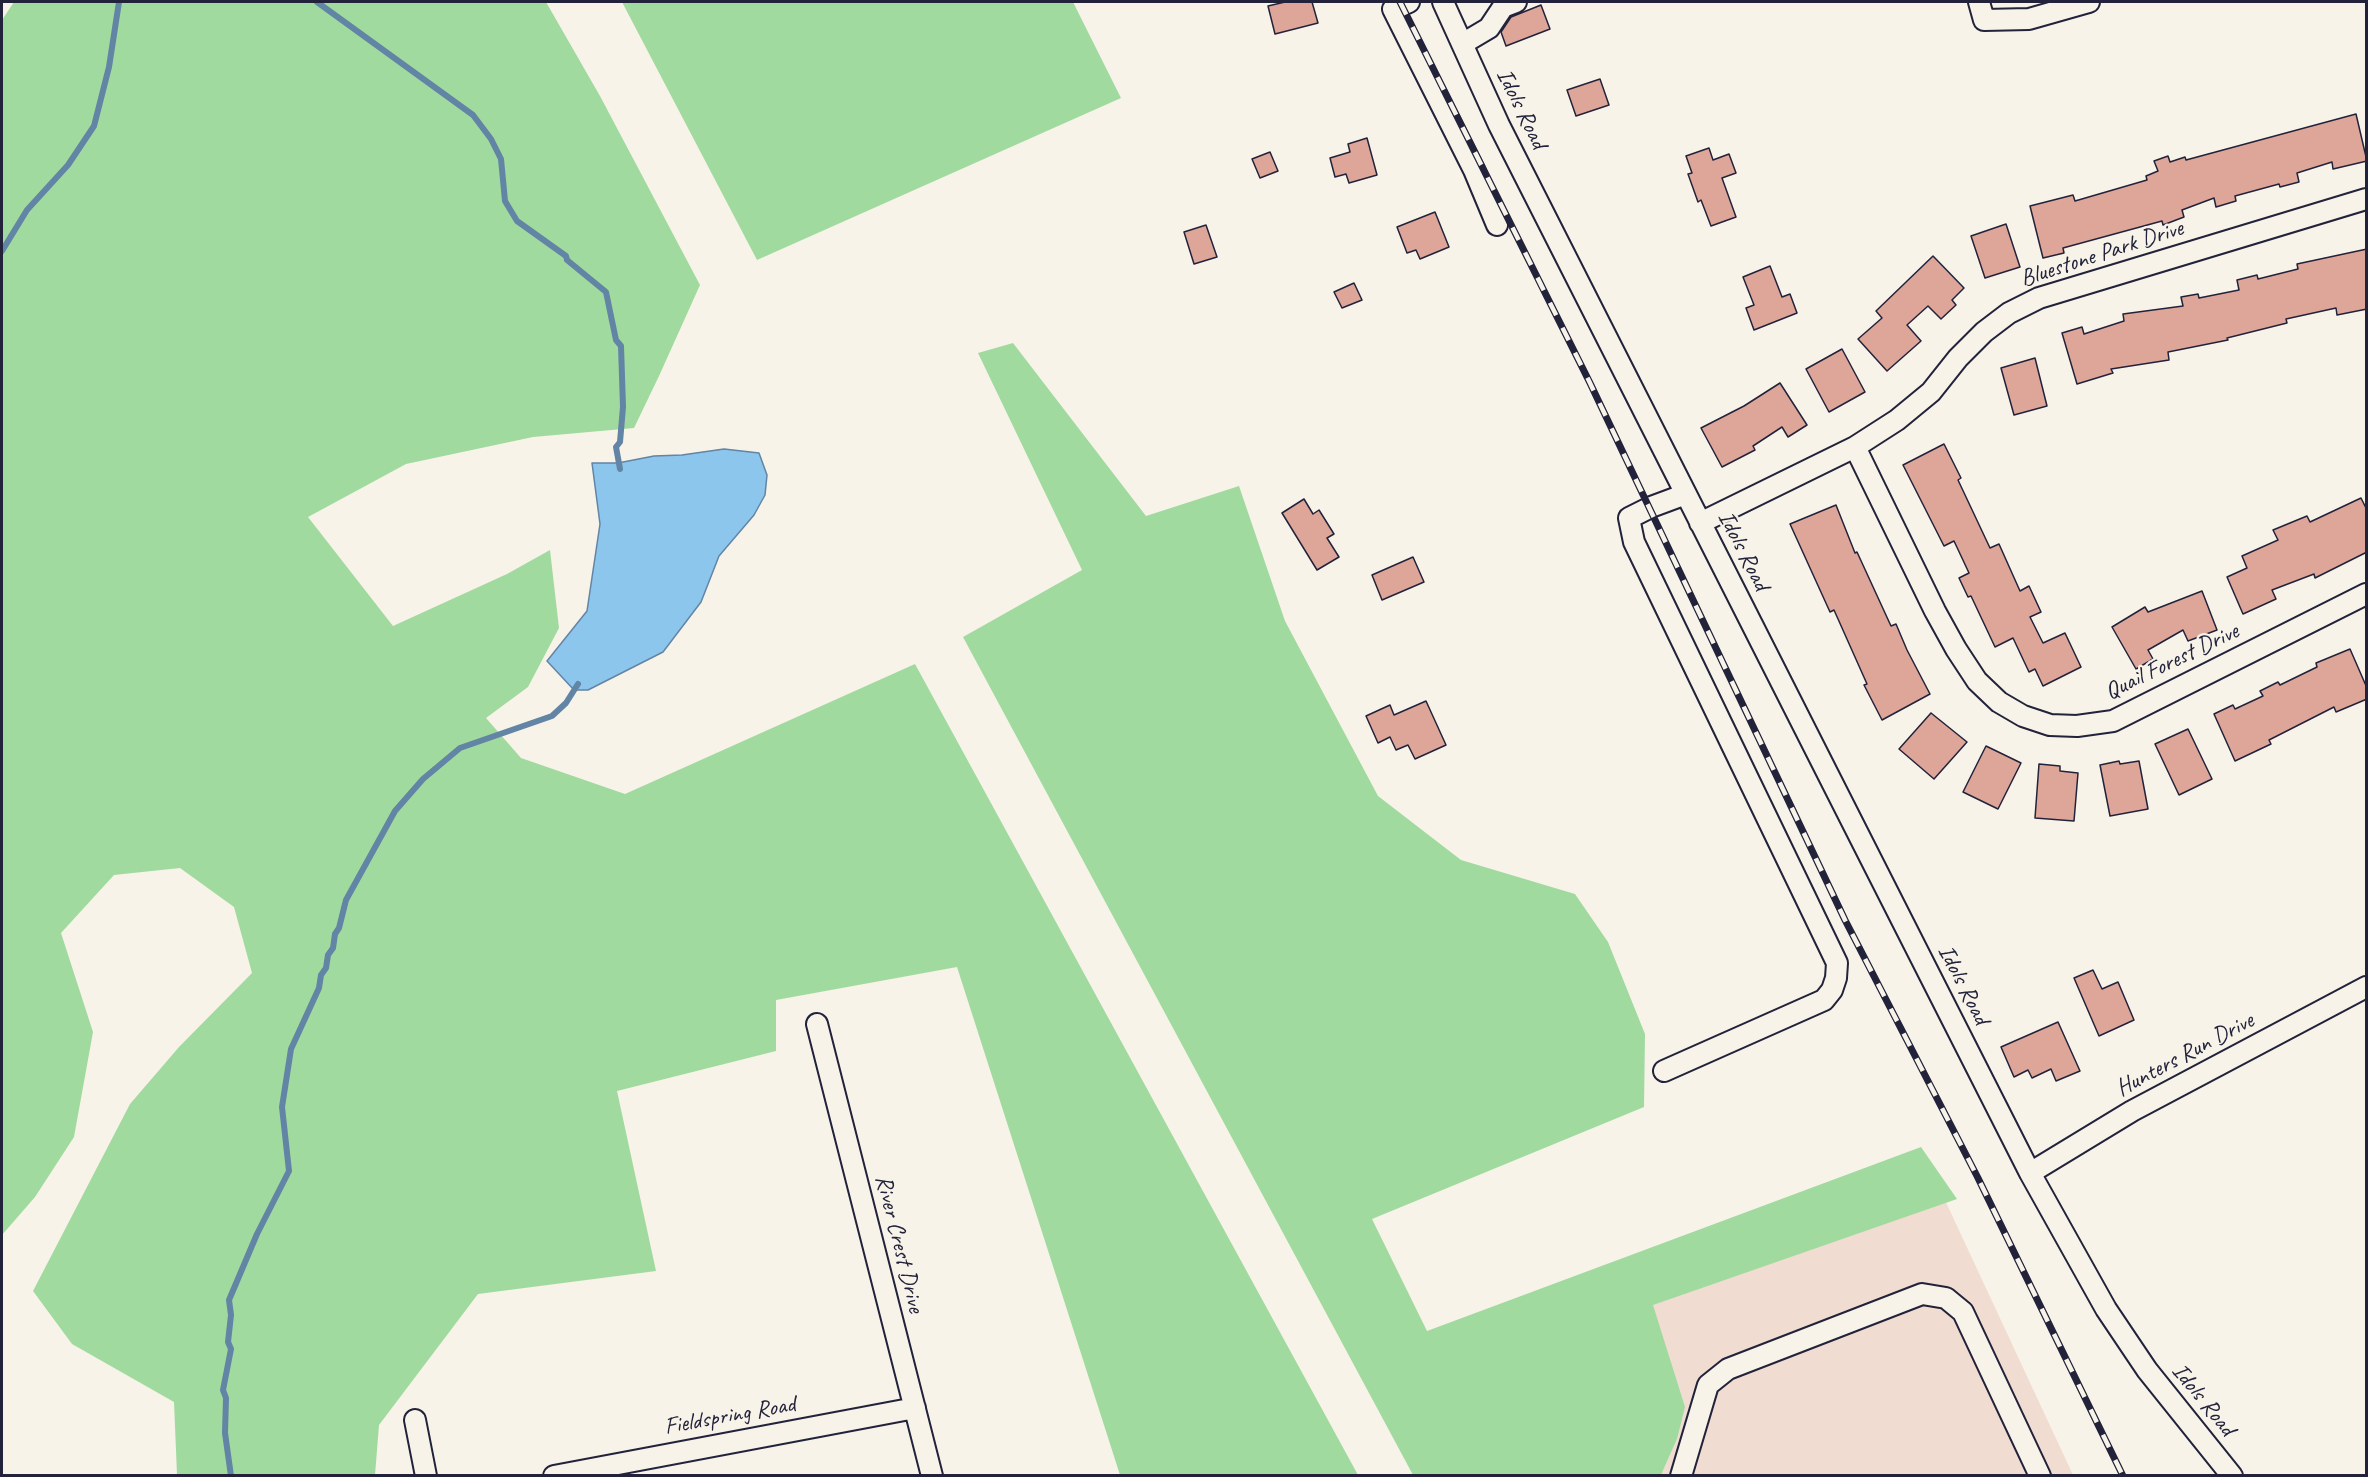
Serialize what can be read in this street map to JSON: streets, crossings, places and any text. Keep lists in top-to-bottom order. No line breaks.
{"streets":{"street":["Idols Road","Bluestone Park Drive","Quail Forest Drive","Hunters Run Drive","River Crest Drive","Fieldspring Road"]},"crossings":[["Idols Road","Bluestone Park Drive"],["Idols Road","Hunters Run Drive"],["Bluestone Park Drive","Quail Forest Drive"],["River Crest Drive","Fieldspring Road"]]}
